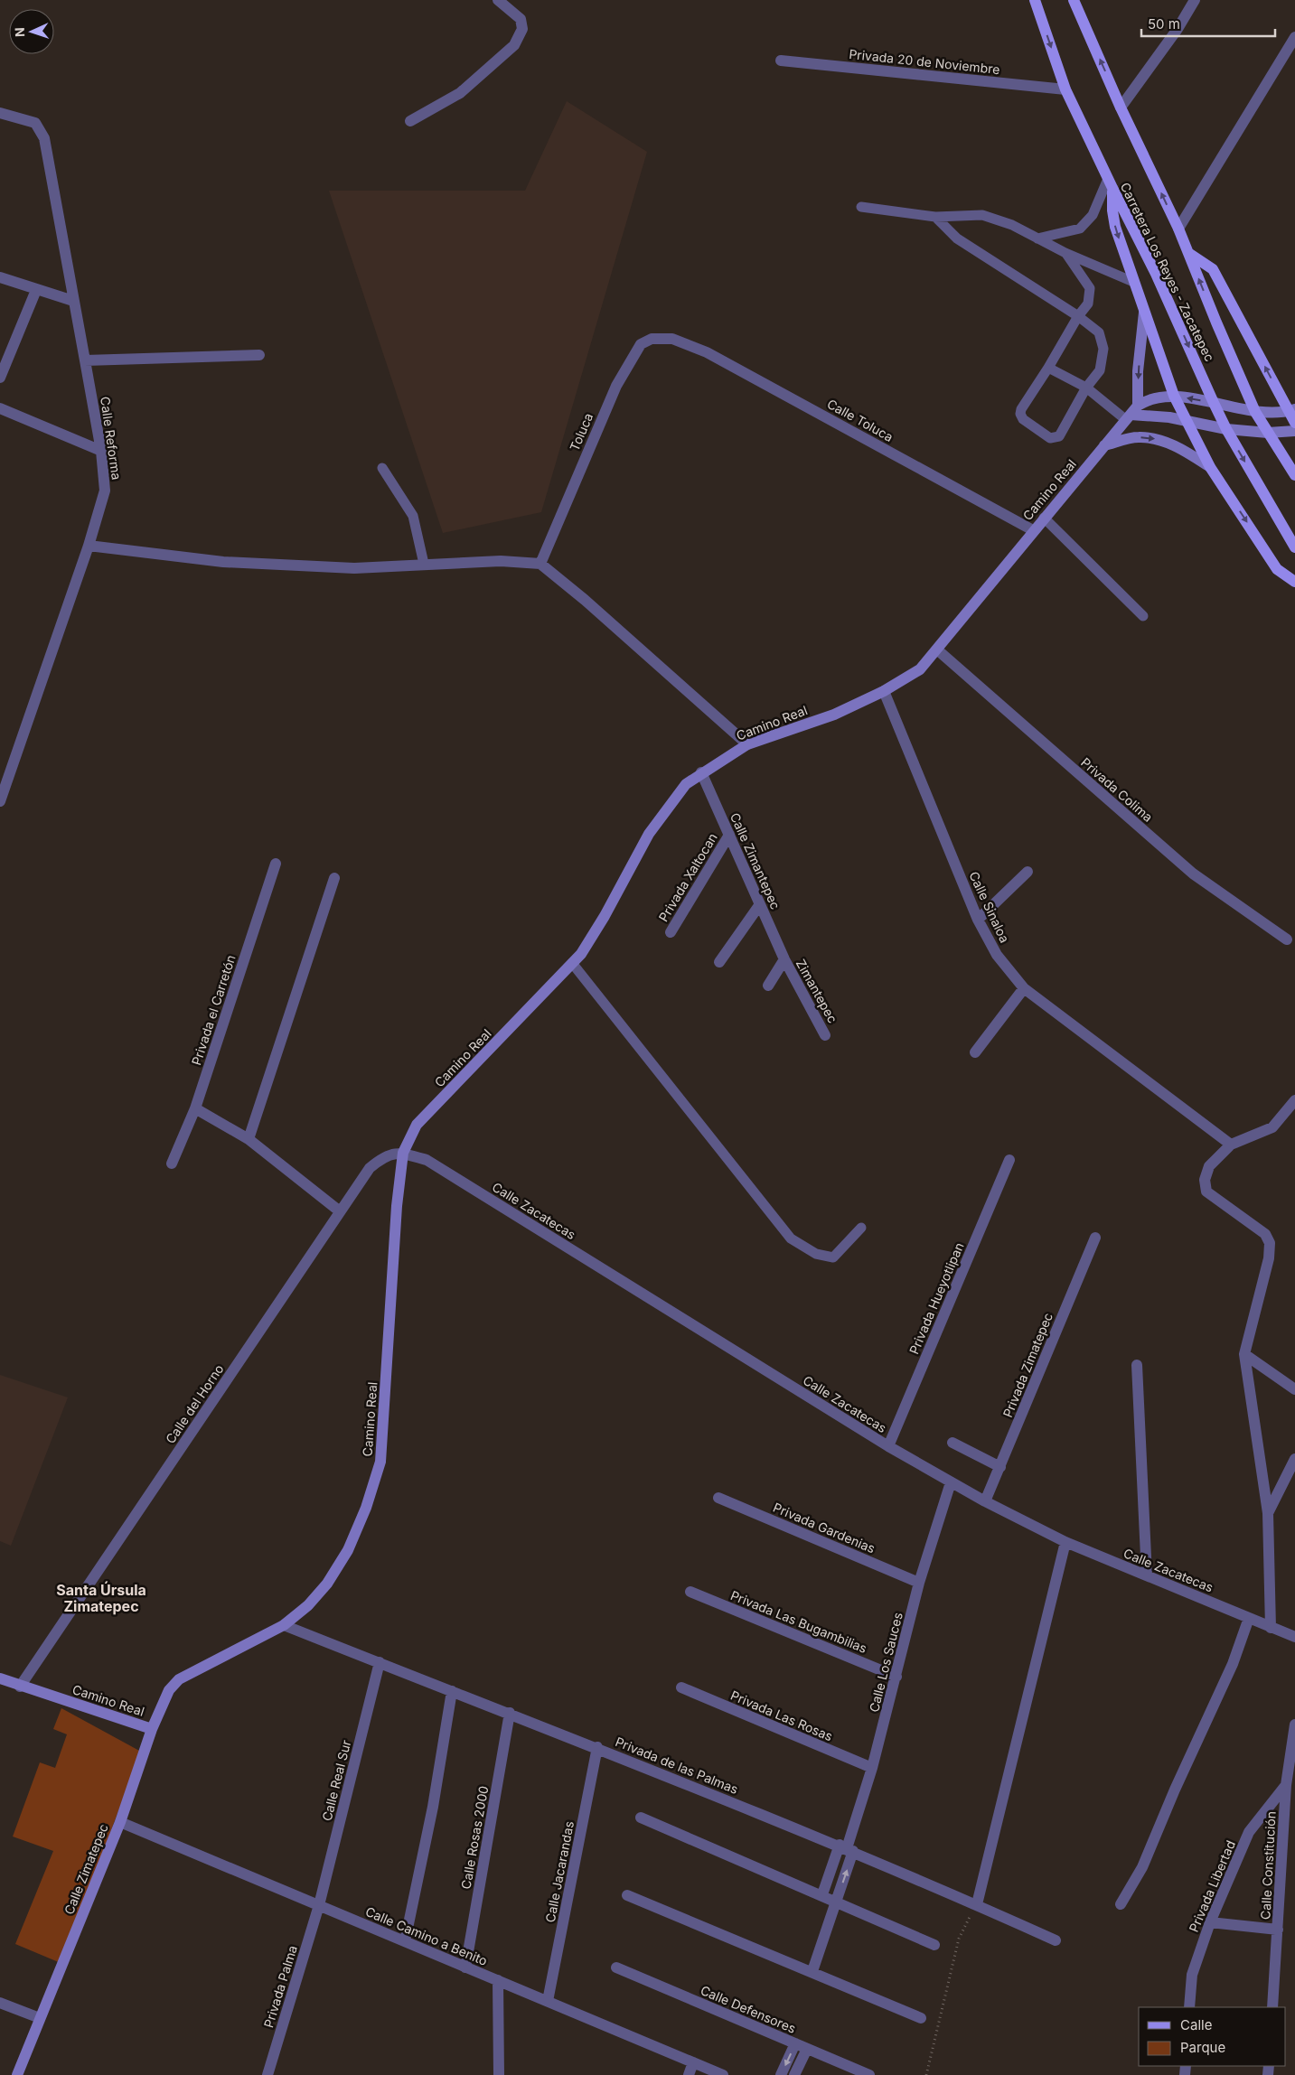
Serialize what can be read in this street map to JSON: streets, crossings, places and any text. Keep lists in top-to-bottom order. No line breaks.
{"streets":{"main road":["Carretera Los Reyes - Zacatepec","Camino Real","Calle Zimatepec"],"street":["Privada 20 de Noviembre","Calle Toluca","Toluca","Calle Reforma","Privada Colima","Calle Zimantepec","Privada Xaltocan","Calle Sinaloa","Zimantepec","Privada el Carretón","Calle Zacatecas","Privada Hueyotlipan","Privada Zimatepec","Calle del Horno","Privada Gardenias","Privada Las Bugambilias","Calle Los Sauces","Privada Las Rosas","Privada de las Palmas","Calle Real Sur","Calle Rosas 2000","Calle Constitución","Calle Jacarandas","Privada Libertad","Calle Camino a Benito","Privada Palma","Calle Defensores"]},"crossings":[["Privada 20 de Noviembre","Carretera Los Reyes - Zacatepec"],["Carretera Los Reyes - Zacatepec","Camino Real"],["Calle Toluca","Toluca"],["Calle Toluca","Camino Real"],["Camino Real","Privada Colima"],["Camino Real","Calle Zimantepec"],["Camino Real","Calle Sinaloa"],["Camino Real","Calle Zacatecas"],["Camino Real","Calle del Horno"],["Camino Real","Privada de las Palmas"],["Camino Real","Calle Zimatepec"],["Calle Zimantepec","Privada Xaltocan"],["Calle Zimantepec","Zimantepec"],["Calle Zacatecas","Privada Hueyotlipan"],["Calle Zacatecas","Privada Zimatepec"],["Calle Zacatecas","Calle del Horno"],["Calle Zacatecas","Calle Los Sauces"],["Privada Gardenias","Calle Los Sauces"],["Privada Las Bugambilias","Calle Los Sauces"],["Calle Los Sauces","Privada Las Rosas"],["Calle Los Sauces","Privada de las Palmas"],["Privada de las Palmas","Calle Real Sur"],["Privada de las Palmas","Calle Rosas 2000"],["Privada de las Palmas","Calle Jacarandas"],["Calle Real Sur","Calle Camino a Benito"],["Calle Real Sur","Privada Palma"],["Calle Rosas 2000","Calle Camino a Benito"],["Calle Constitución","Privada Libertad"],["Calle Zimatepec","Calle Camino a Benito"],["Calle Jacarandas","Calle Camino a Benito"],["Calle Camino a Benito","Privada Palma"]],"districts":["Santa Úrsula Zimatepec"],"legend":["Calle","Parque"],"scale_bar":"50 m","north":"left"}
